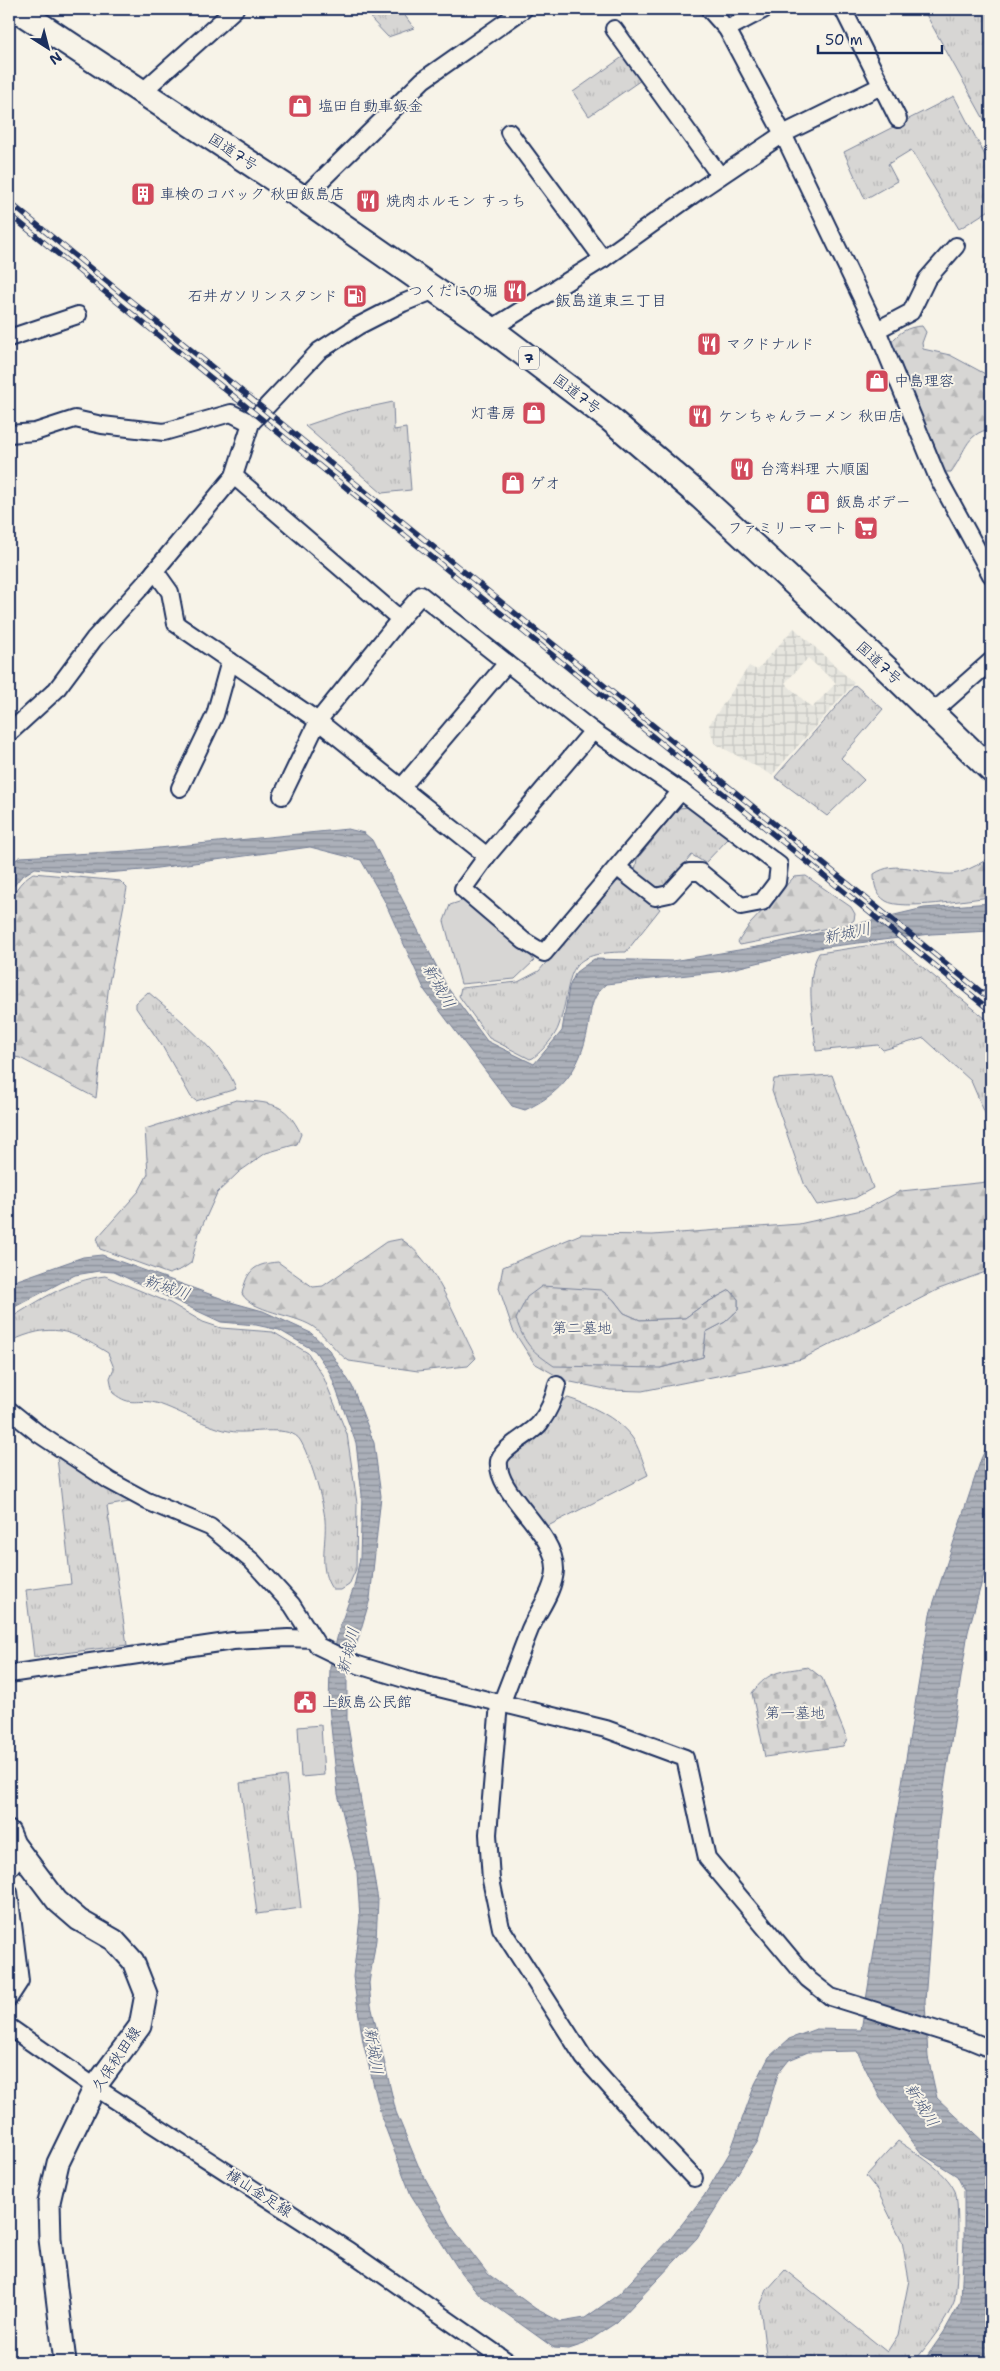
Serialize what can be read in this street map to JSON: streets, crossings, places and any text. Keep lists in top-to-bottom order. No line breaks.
{"streets":{"highway":["国道7号","7"],"main road":["久保秋田線"],"street":["横山金足線"]},"crossings":[["久保秋田線","横山金足線"]],"districts":["飯島道東三丁目"],"water":["新城川"],"parks":["第二墓地","第一墓地"],"places":{"shop":["塩田自動車鈑金","中島理容","灯書房","ゲオ","飯島ボデー"],"building":["車検のコバック 秋田飯島店"],"restaurant":["焼肉ホルモン すっち","つくだにの堀","マクドナルド","ケンちゃんラーメン 秋田店","台湾料理 六順園"],"fuel station":["石井ガソリンスタンド"],"supermarket":["ファミリーマート"],"public building":["上飯島公民館"]},"scale_bar":"50 m","north":"bottom right"}
